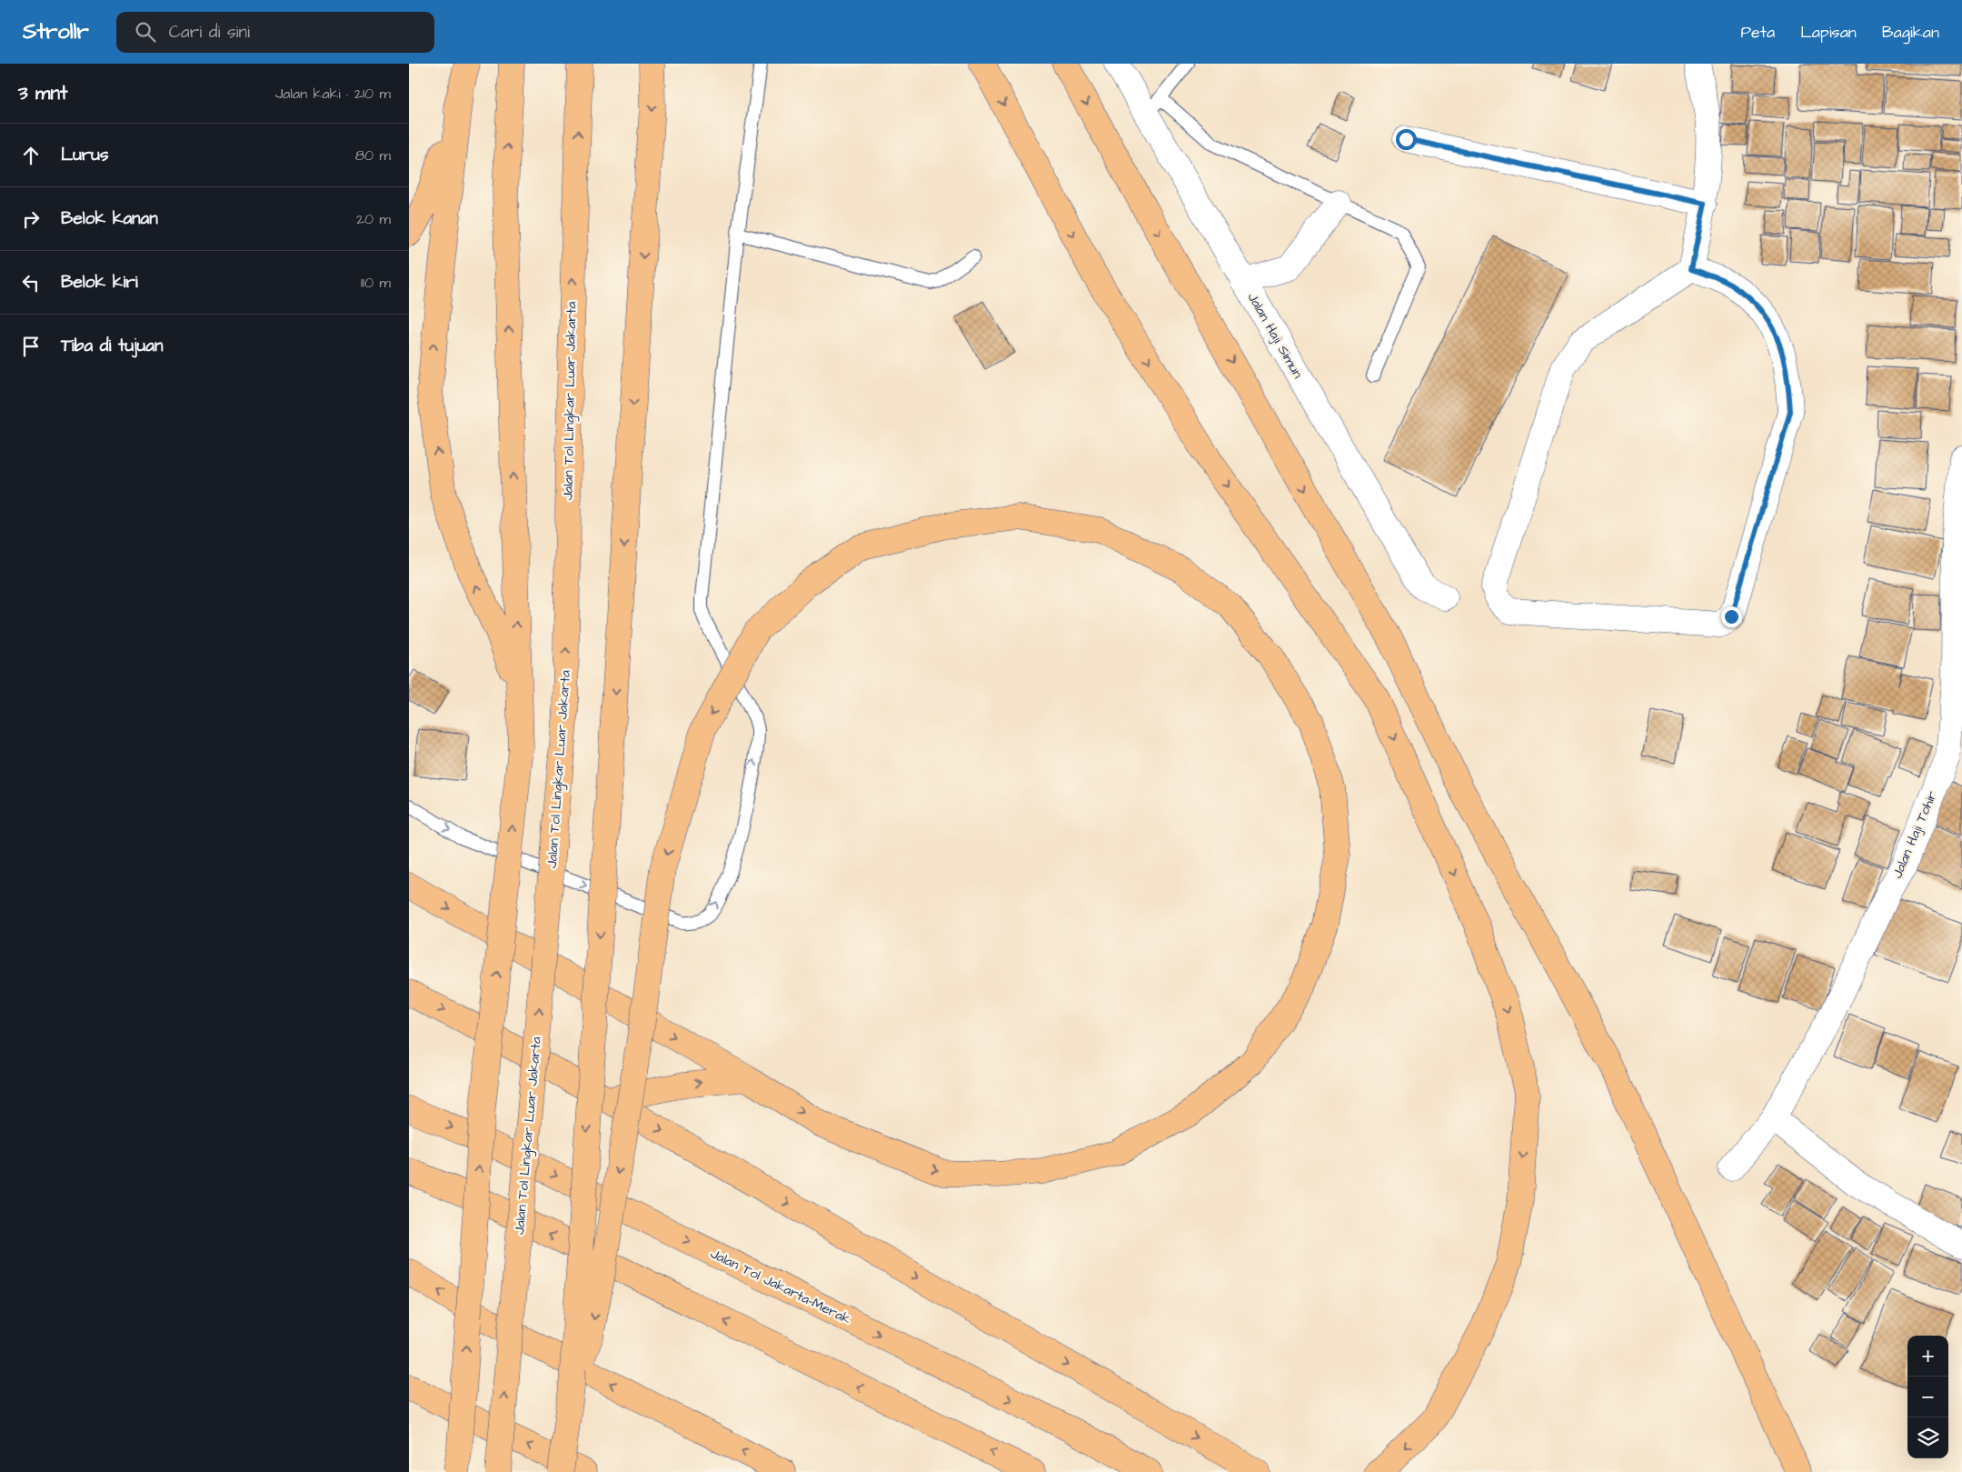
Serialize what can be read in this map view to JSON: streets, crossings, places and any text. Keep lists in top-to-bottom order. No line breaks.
{"streets":{"highway":["Jalan Tol Lingkar Luar Jakarta","Jalan Tol Jakarta–Merak"],"street":["Jalan Haji Simun","Jalan Haji Tohir"]},"page":{"header":"Strollr","search":"Cari di sini","nav":["Peta","Lapisan","Bagikan"],"heading":["3 mnt","Jalan kaki · 210 m"],"list":[["Lurus","80 m"],["Belok kanan","20 m"],["Belok kiri","110 m"],"Tiba di tujuan"],"map_buttons":["+","−"]}}
